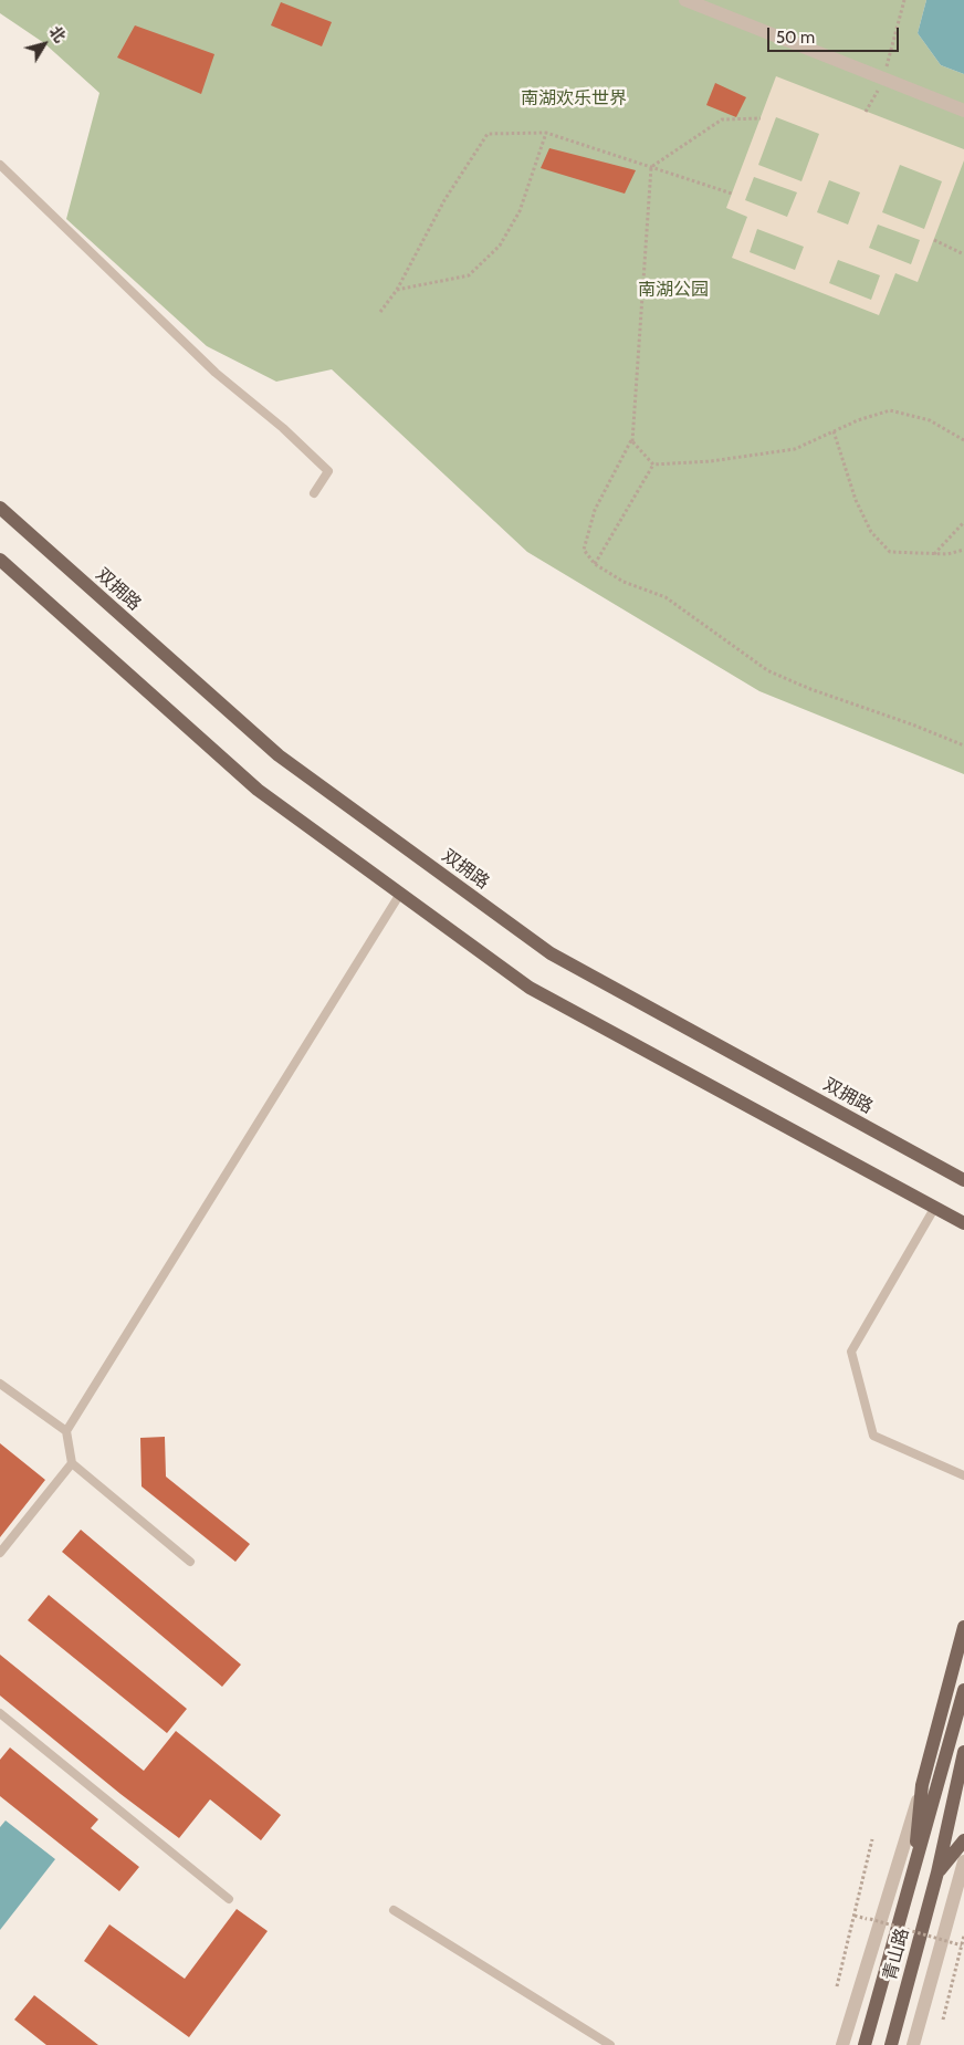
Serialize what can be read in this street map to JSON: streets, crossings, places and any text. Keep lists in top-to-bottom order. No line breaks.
{"streets":{"main road":["双拥路","青山路"]},"parks":["南湖欢乐世界","南湖公园"],"scale_bar":"50 m","north":"top right"}
